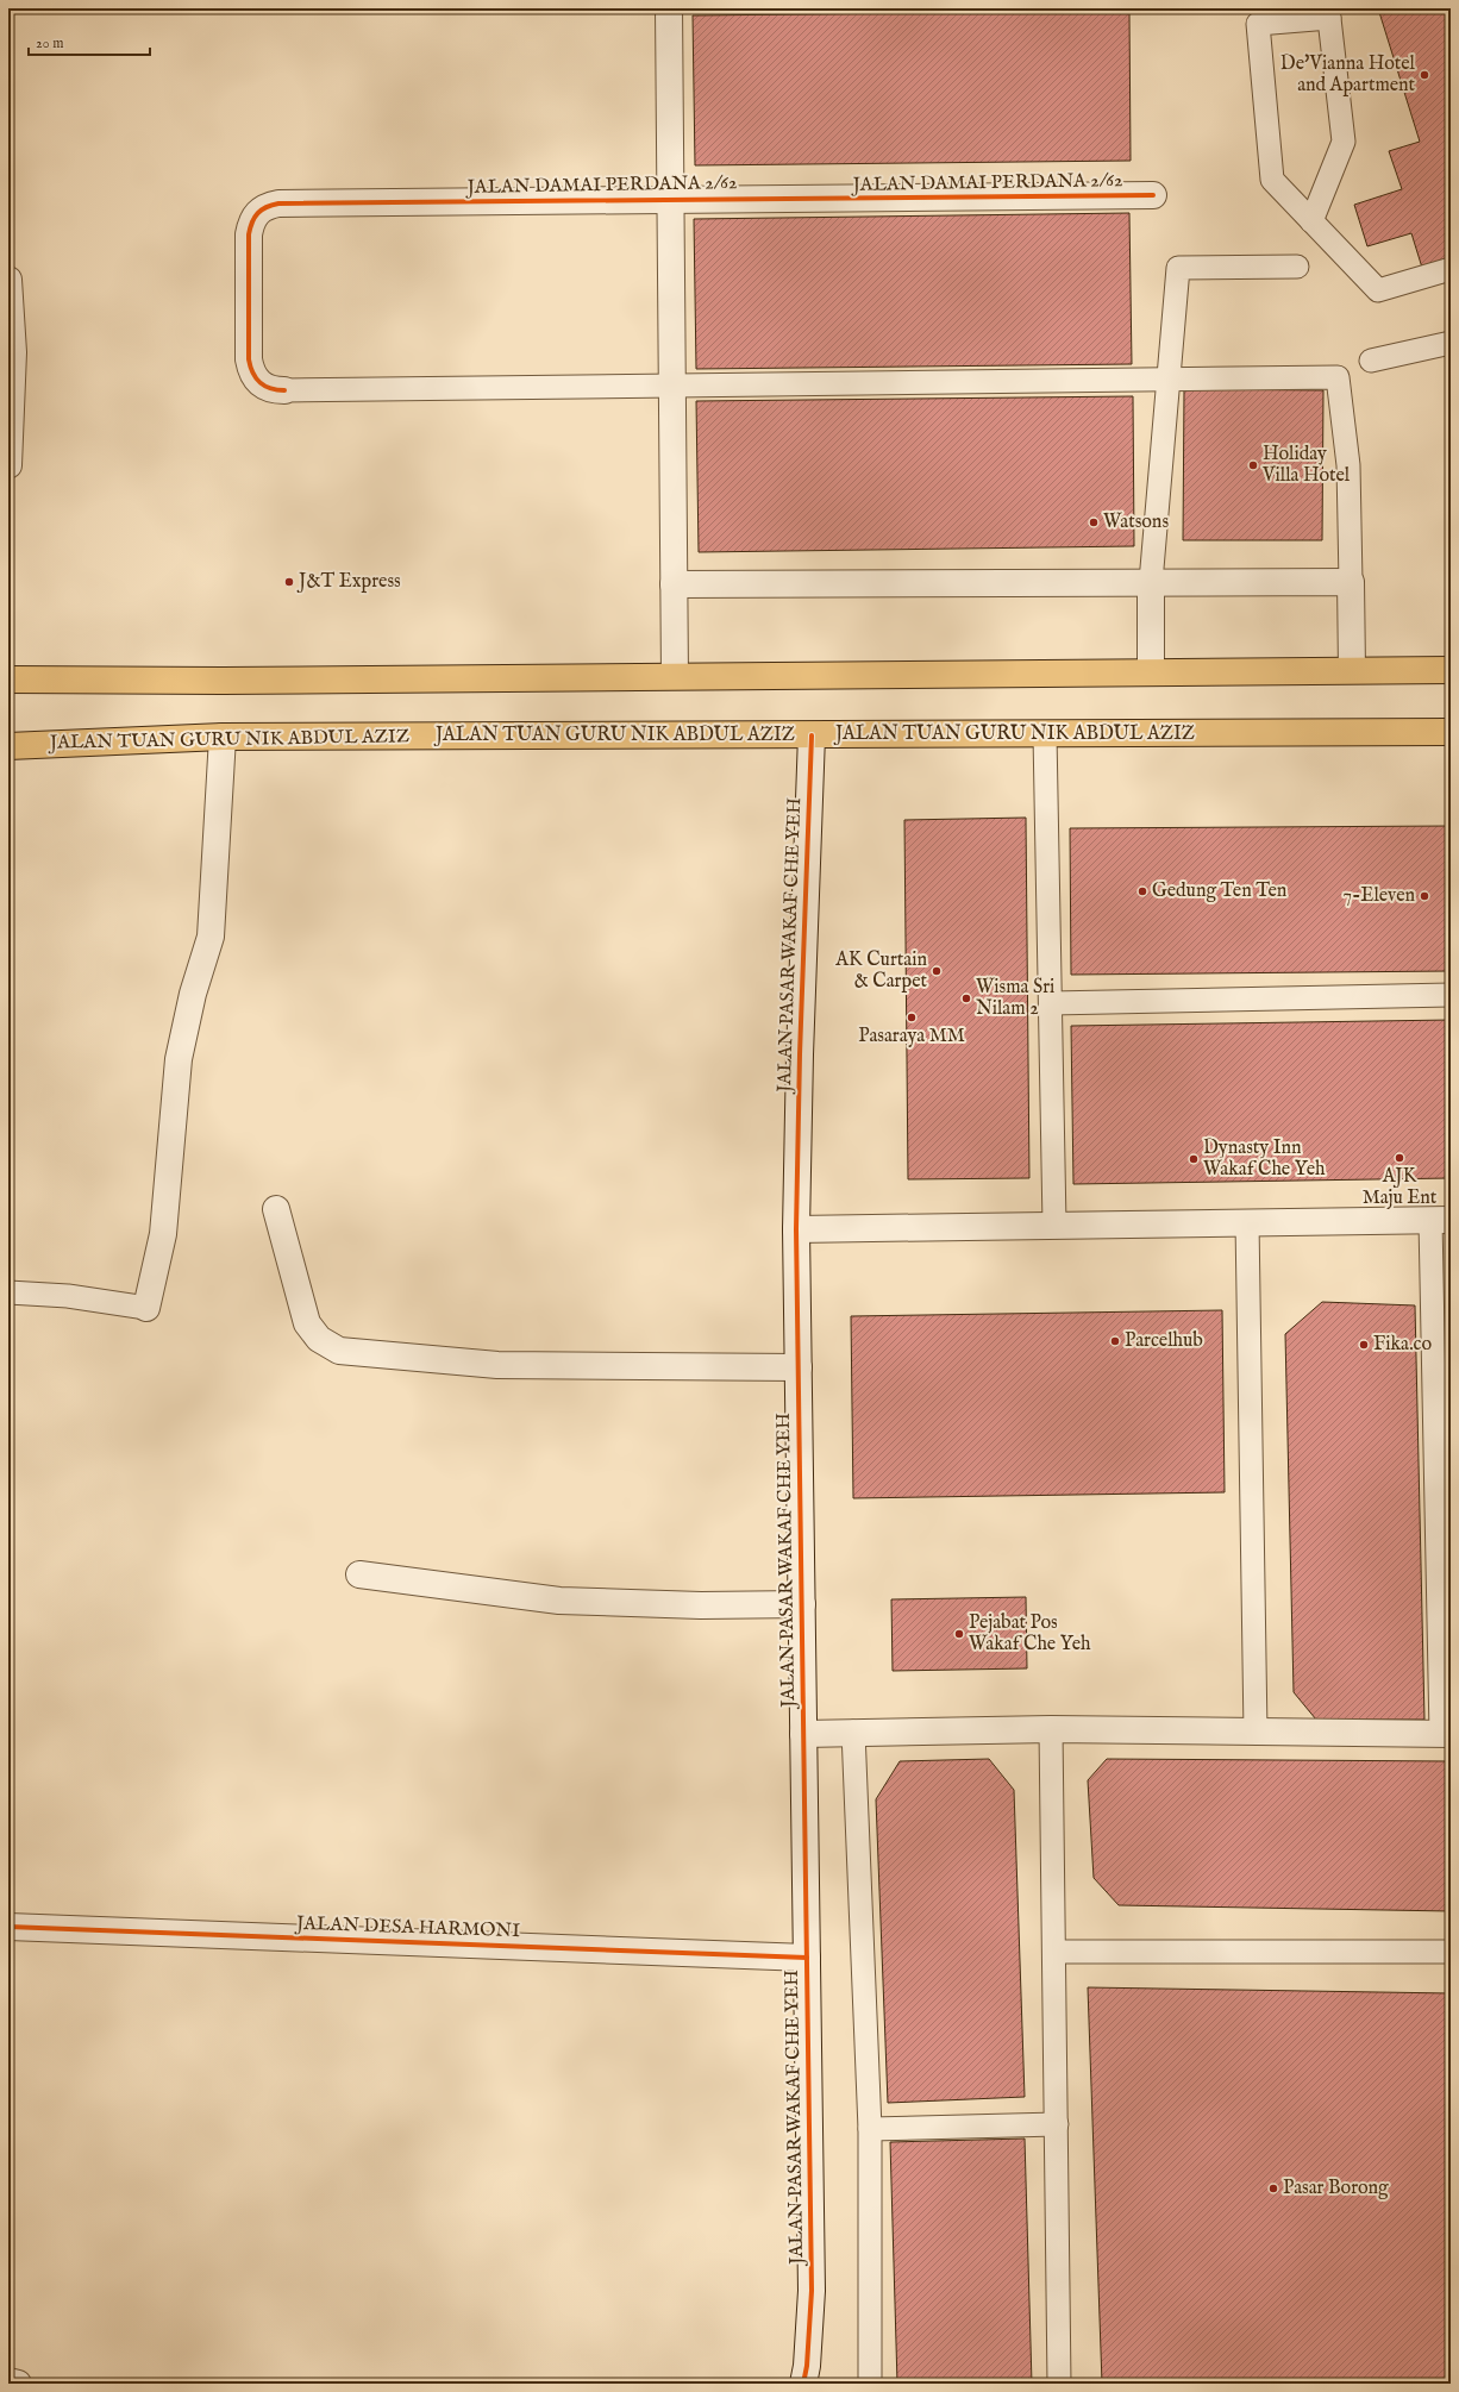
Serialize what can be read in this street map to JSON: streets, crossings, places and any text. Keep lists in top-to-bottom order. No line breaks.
{"streets":{"main road":["JALAN TUAN GURU NIK ABDUL AZIZ"],"street":["JALAN DAMAI PERDANA 2/62","JALAN PASAR WAKAF CHE YEH","JALAN DESA HARMONI"]},"crossings":[["JALAN TUAN GURU NIK ABDUL AZIZ","JALAN PASAR WAKAF CHE YEH"],["JALAN PASAR WAKAF CHE YEH","JALAN DESA HARMONI"]],"places":["De'Vianna Hotel and Apartment","Holiday Villa Hotel","Watsons","J&T Express","Gedung Ten Ten","7-Eleven","AK Curtain & Carpet","Wisma Sri Nilam 2","Pasaraya MM","AJK Maju Ent","Dynasty Inn Wakaf Che Yeh","Parcelhub","Fika.co","Pejabat Pos Wakaf Che Yeh","Pasar Borong"],"scale_bar":"20 m"}
